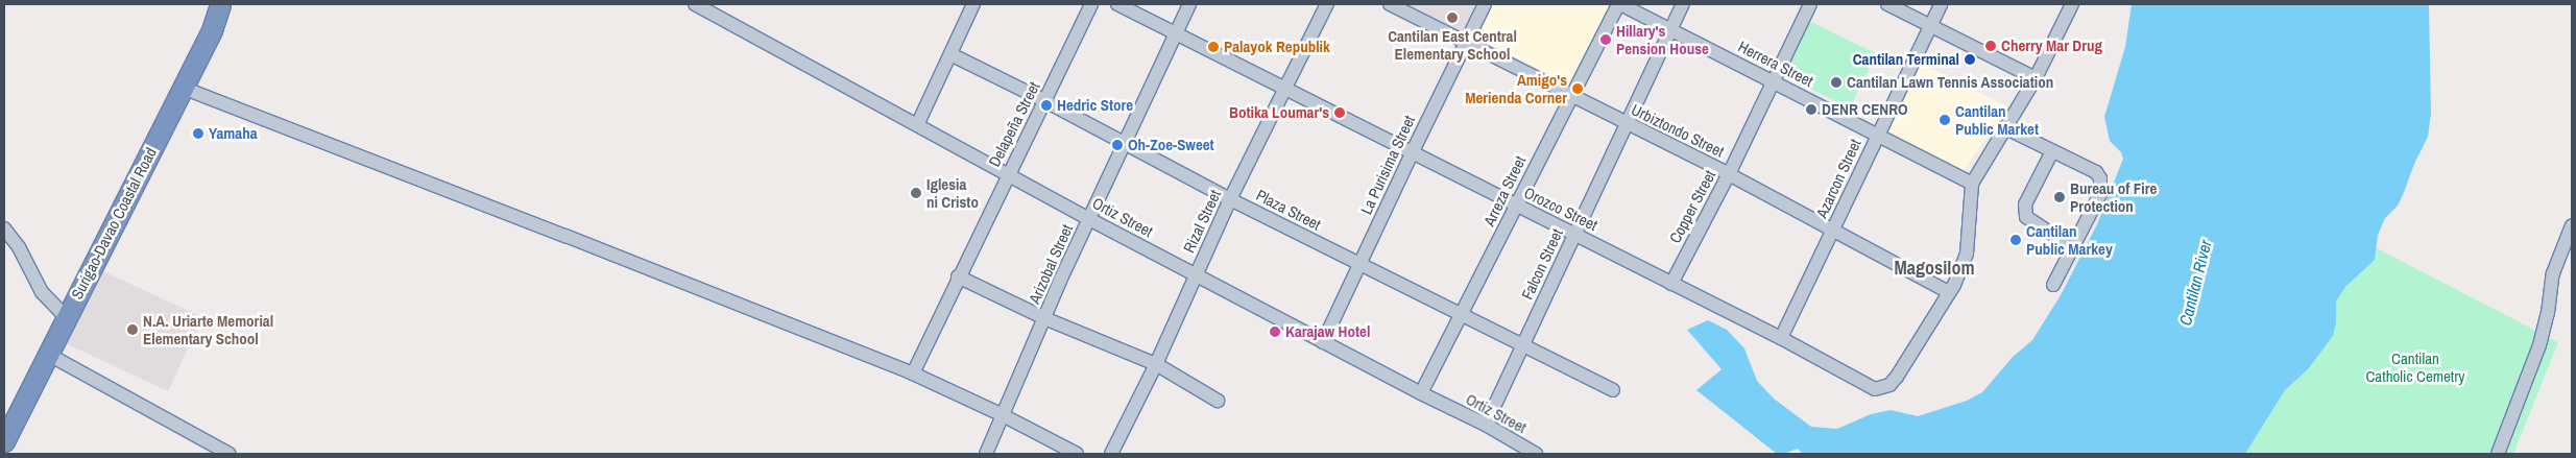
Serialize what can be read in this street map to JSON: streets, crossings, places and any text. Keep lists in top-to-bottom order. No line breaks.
{"streets":{"highway":["Surigao-Davao Coastal Road"],"street":["Herrera Street","Delapeña Street","Urbiztondo Street","La Purisima Street","Azarcon Street","Arreza Street","Copper Street","Orozco Street","Plaza Street","Ortiz Street","Rizal Street","Arizobal Street","Falcon Street"]},"crossings":[["Herrera Street","Azarcon Street"],["Herrera Street","Arreza Street"],["Herrera Street","Copper Street"],["Herrera Street","Orozco Street"],["Herrera Street","Falcon Street"],["Delapeña Street","Plaza Street"],["Delapeña Street","Ortiz Street"],["Urbiztondo Street","La Purisima Street"],["Urbiztondo Street","Azarcon Street"],["Urbiztondo Street","Arreza Street"],["Urbiztondo Street","Copper Street"],["Urbiztondo Street","Orozco Street"],["Urbiztondo Street","Falcon Street"],["La Purisima Street","Orozco Street"],["La Purisima Street","Plaza Street"],["La Purisima Street","Ortiz Street"],["Azarcon Street","Orozco Street"],["Arreza Street","Orozco Street"],["Arreza Street","Plaza Street"],["Arreza Street","Ortiz Street"],["Copper Street","Orozco Street"],["Orozco Street","Rizal Street"],["Orozco Street","Arizobal Street"],["Orozco Street","Falcon Street"],["Plaza Street","Rizal Street"],["Plaza Street","Arizobal Street"],["Plaza Street","Falcon Street"],["Ortiz Street","Rizal Street"],["Ortiz Street","Arizobal Street"],["Ortiz Street","Falcon Street"]],"districts":["Magosilom"],"water":["Cantilan River"],"parks":["Cantilan Catholic Cemetry"],"places":["Cantilan East Central Elementary School","Hillary's Pension House","Cherry Mar Drug","Palayok Republik","Cantilan Terminal","Cantilan Lawn Tennis Association","Amigo's Merienda Corner","Hedric Store","DENR CENRO","Botika Loumar's","Cantilan Public Market","Yamaha","Oh-Zoe-Sweet","Iglesia ni Cristo","Bureau of Fire Protection","Cantilan Public Markey","N.A. Uriarte Memorial Elementary School","Karajaw Hotel"]}
